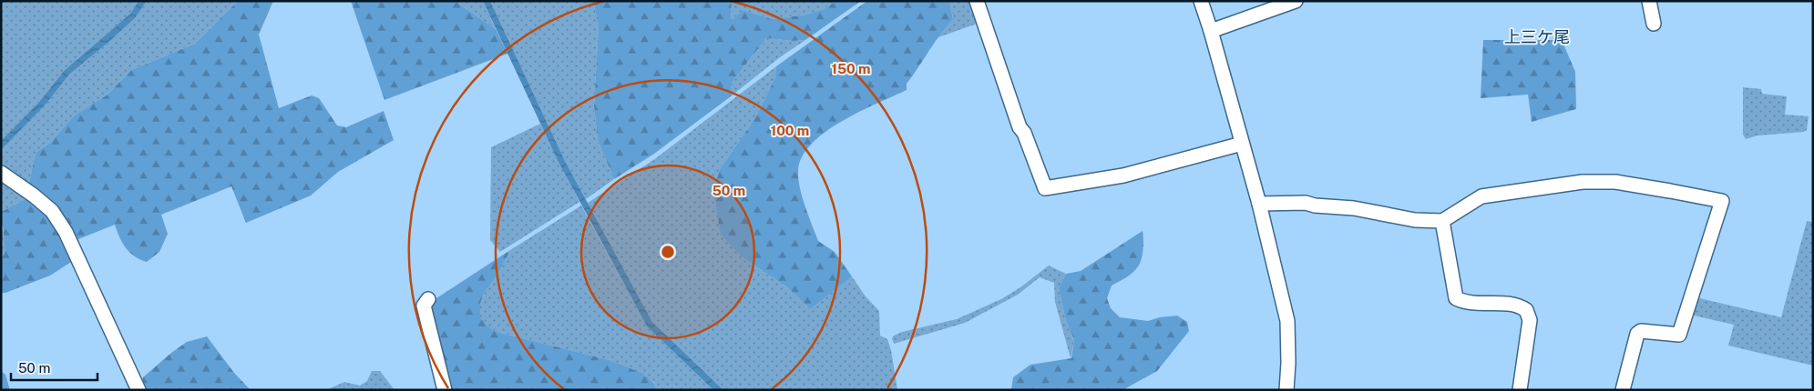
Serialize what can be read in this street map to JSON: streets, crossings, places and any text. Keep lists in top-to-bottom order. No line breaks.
{"districts":["上三ケ尾"],"scale_bar":"50 m","rings":["150 m","100 m","50 m"]}
